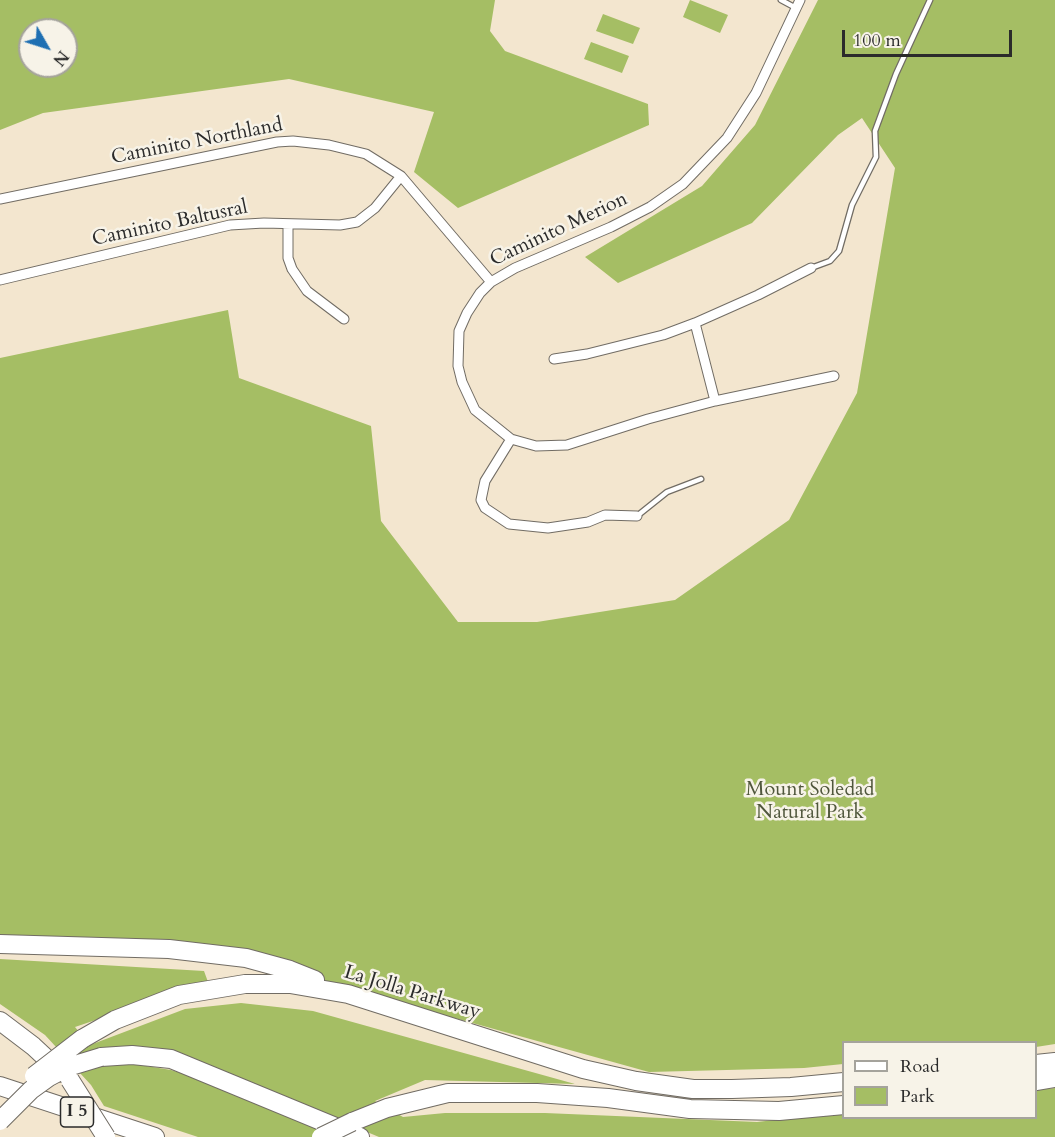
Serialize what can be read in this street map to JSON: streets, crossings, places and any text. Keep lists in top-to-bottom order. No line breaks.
{"streets":{"highway":["La Jolla Parkway","I 5"],"street":["Caminito Northland","Caminito Baltusral","Caminito Merion"]},"crossings":[["Caminito Northland","Caminito Baltusral"],["Caminito Northland","Caminito Merion"]],"parks":["Mount Soledad Natural Park"],"legend":["Road","Park"],"scale_bar":"100 m","north":"bottom right"}
